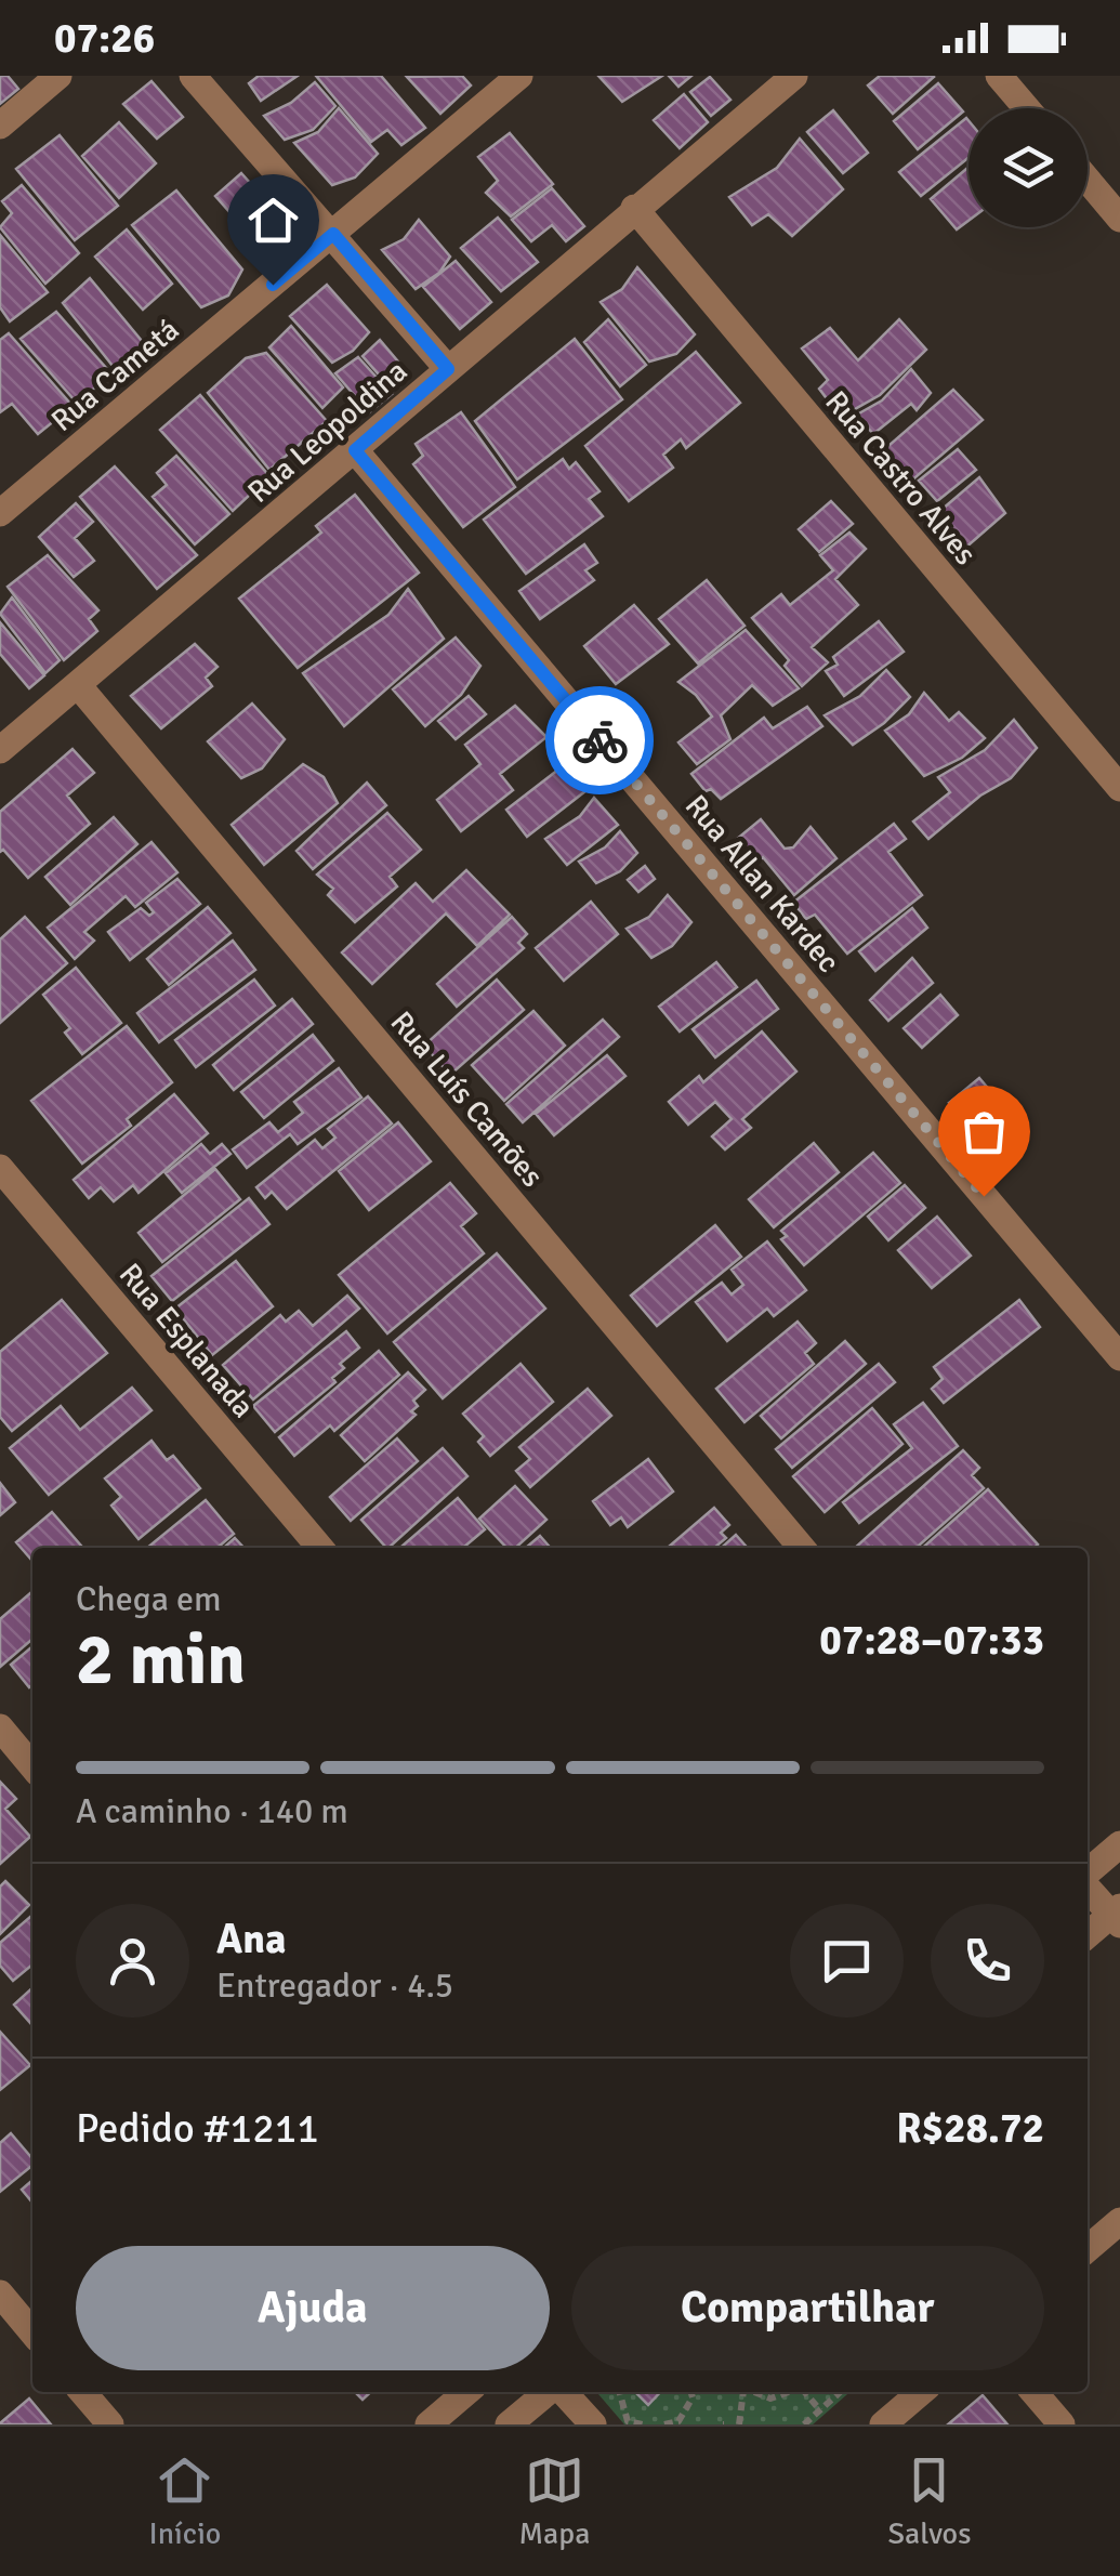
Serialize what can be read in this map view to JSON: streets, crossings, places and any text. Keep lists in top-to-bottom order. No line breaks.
{"streets":{"street":["Rua Cametá","Rua Leopoldina","Rua Castro Alves","Rua Allan Kardec","Rua Luís Camões","Rua Esplanada"]},"crossings":[["Rua Leopoldina","Rua Castro Alves"],["Rua Leopoldina","Rua Allan Kardec"],["Rua Leopoldina","Rua Luís Camões"]],"page":{"status":"07:26","heading":["2 min","Chega em","07:28–07:33"],"panel":["Ana","Entregador · 4.5","Pedido #1211","R$28.72"],"bar":"A caminho · 140 m","buttons":["Ajuda","Compartilhar"],"tabs":["Início","Mapa","Salvos"]}}
